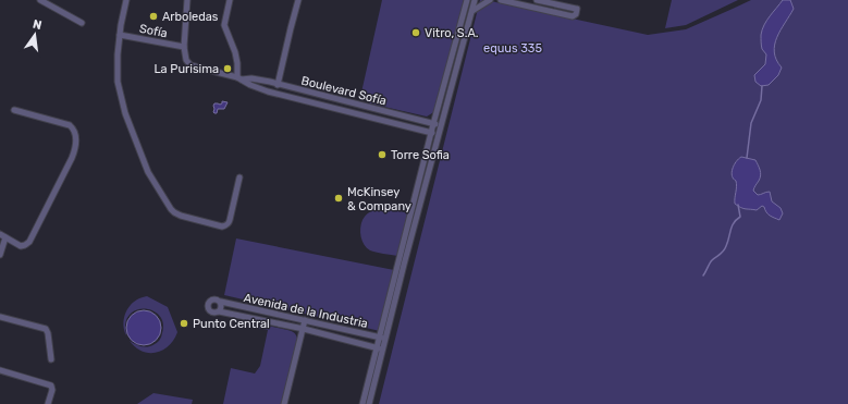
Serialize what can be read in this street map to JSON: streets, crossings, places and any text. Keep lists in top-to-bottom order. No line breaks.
{"streets":{"street":["Sofía","Boulevard Sofía","Avenida de la Industria"]},"crossings":[["Sofía","Boulevard Sofía"]],"parks":["equus 335"],"places":["Arboledas","Vitro, S.A.","La Purisima","Torre Sofia","McKinsey & Company","Punto Central"],"north":"top"}
